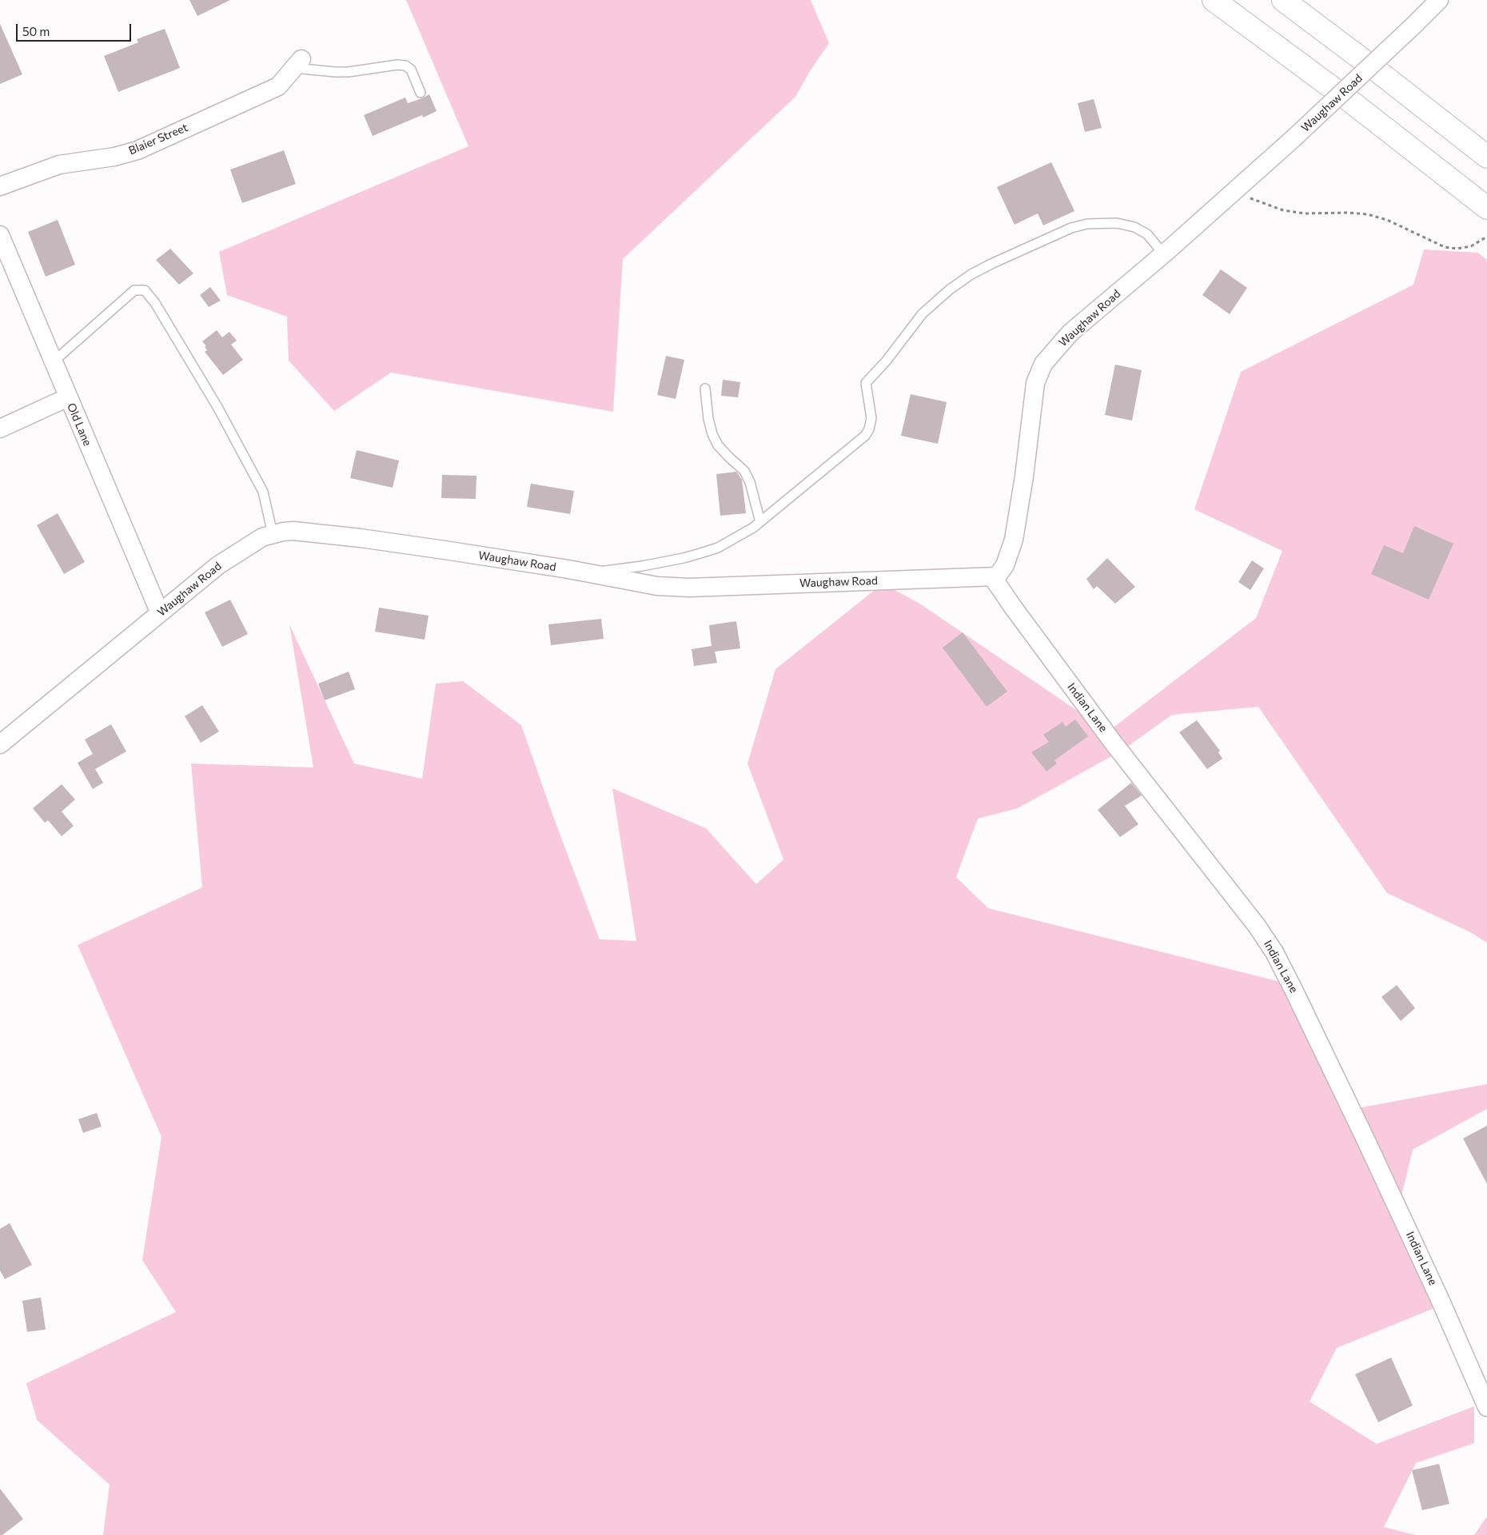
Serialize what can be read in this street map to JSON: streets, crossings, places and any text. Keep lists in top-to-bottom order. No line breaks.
{"streets":{"street":["Waughaw Road","Blaier Street","Old Lane","Indian Lane"]},"crossings":[["Waughaw Road","Old Lane"],["Waughaw Road","Indian Lane"]],"scale_bar":"50 m"}
